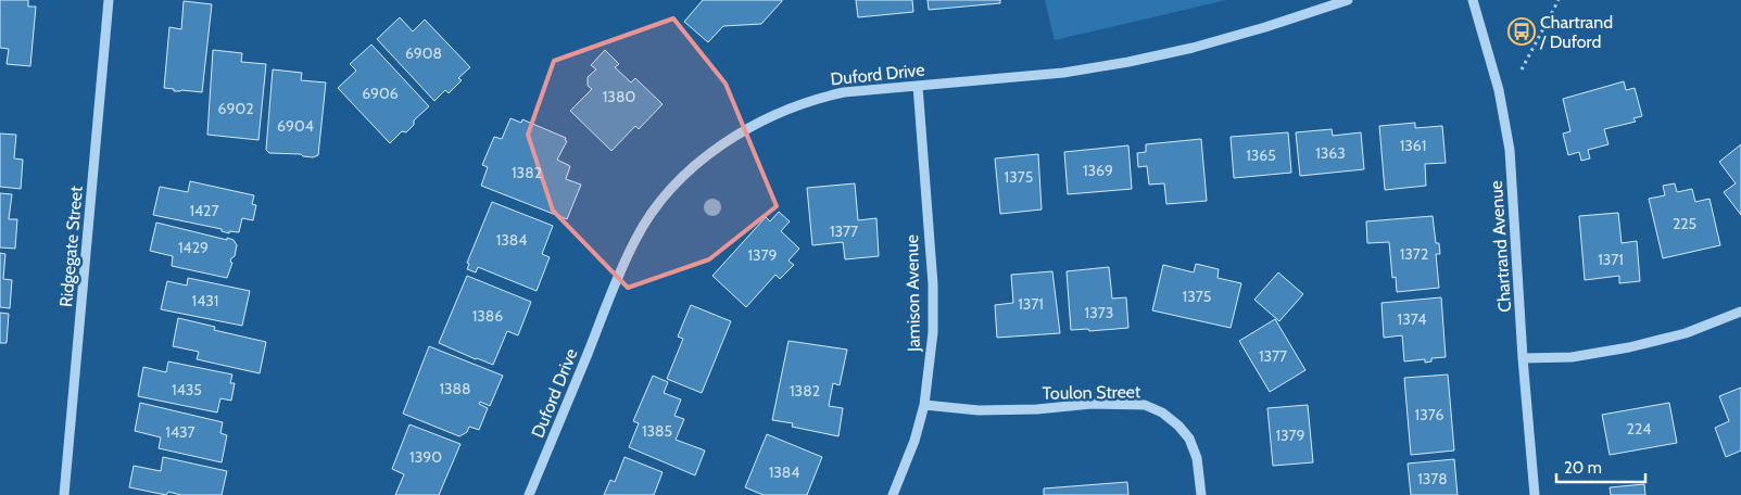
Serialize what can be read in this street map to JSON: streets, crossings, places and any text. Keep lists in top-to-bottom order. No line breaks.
{"streets":{"street":["Duford Drive","Ridgegate Street","Chartrand Avenue","Jamison Avenue","Toulon Street"]},"crossings":[["Duford Drive","Jamison Avenue"],["Jamison Avenue","Toulon Street"]],"places":{"bus stop":["Chartrand / Duford"]},"house_numbers":["6908","6906","1380","6902","6904","1361","1363","1365","1369","1382","1375","1427","225","1377","1384","1429","1372","1379","1371","1375","1431","1371","1373","1386","1374","1377","1388","1435","1382","1376","224","1385","1437","1379","1390","1384","1378"],"scale_bar":"20 m"}
